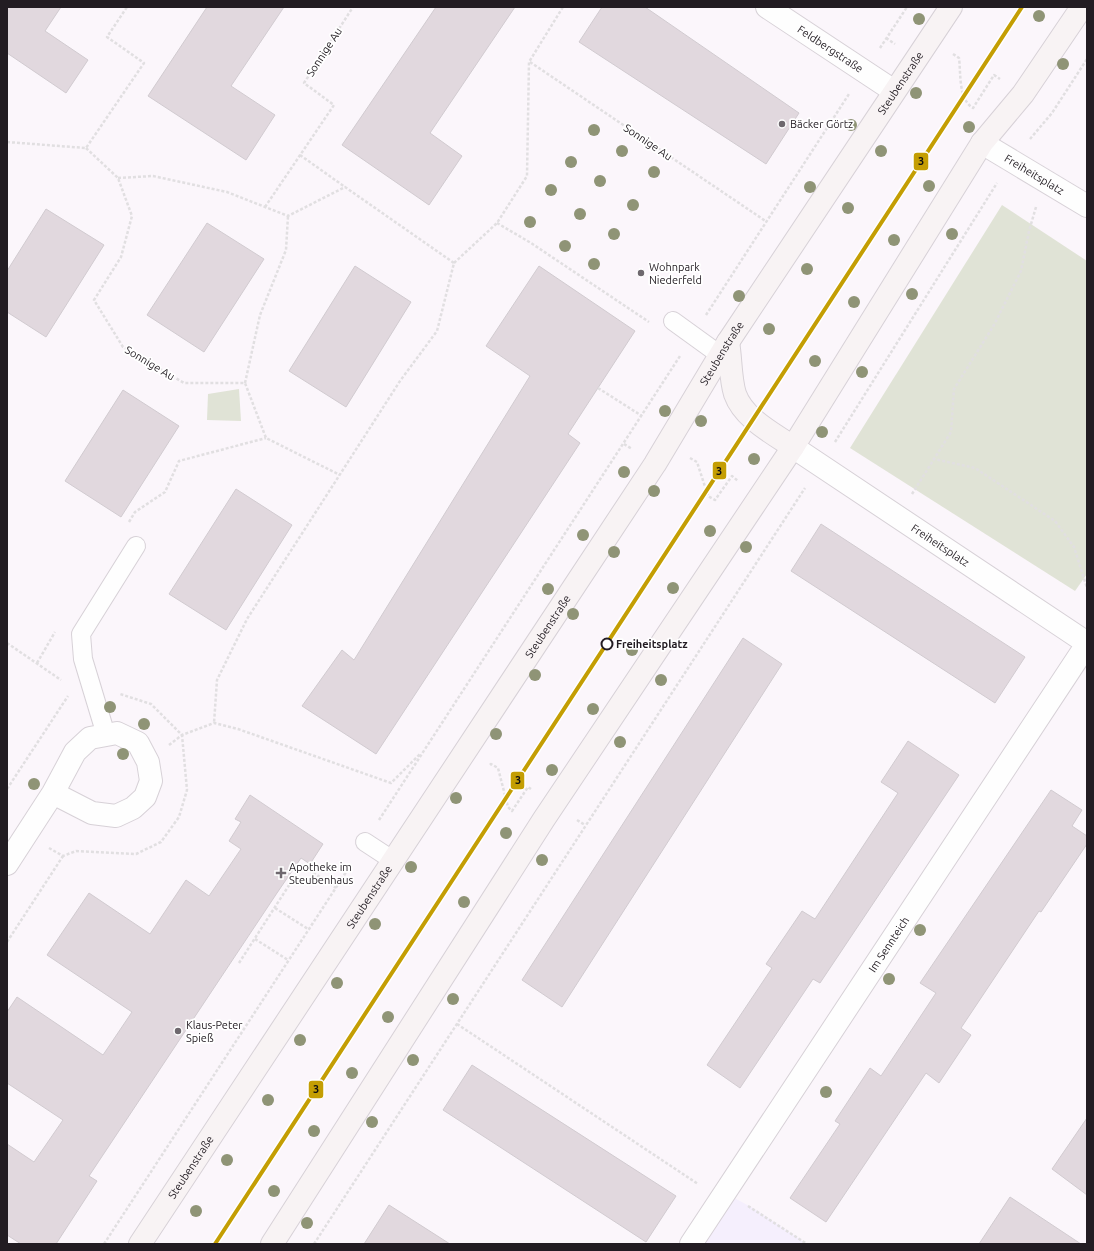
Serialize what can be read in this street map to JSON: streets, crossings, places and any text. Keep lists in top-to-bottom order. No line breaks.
{"streets":{"street":["Feldbergstraße","Steubenstraße","Freiheitsplatz","Im Sennteich"],"path":["Sonnige Au"]},"crossings":[["Feldbergstraße","Steubenstraße"],["Freiheitsplatz","Im Sennteich"]],"places":{"other":["Bäcker Görtz","Wohnpark Niederfeld","Freiheitsplatz","Klaus-Peter Spieß"],"health":["Apotheke im Steubenhaus"]},"lines":["transit line 3"]}
